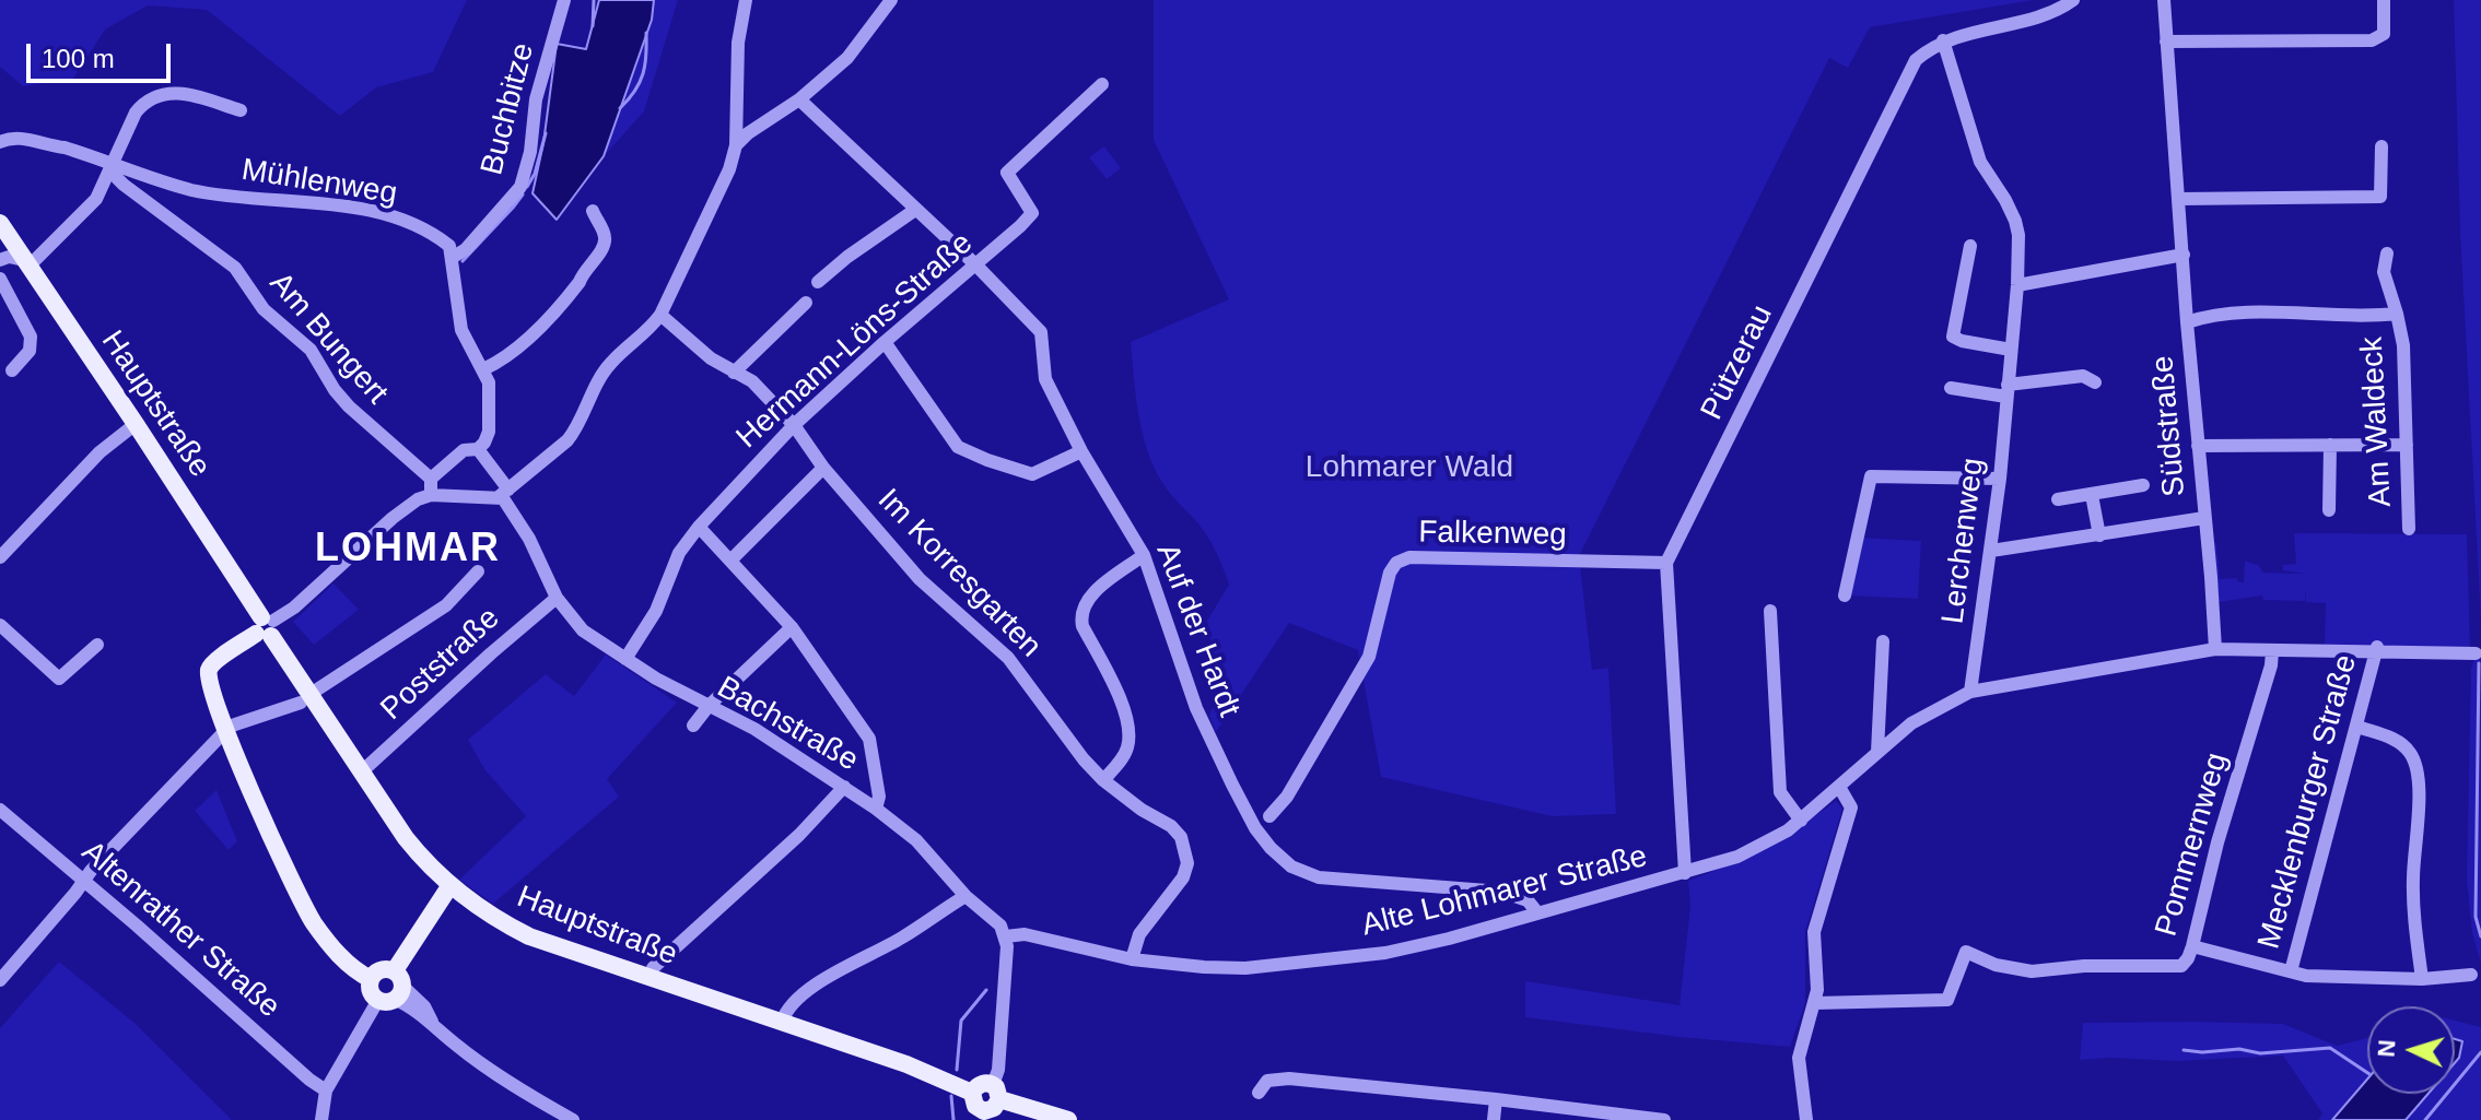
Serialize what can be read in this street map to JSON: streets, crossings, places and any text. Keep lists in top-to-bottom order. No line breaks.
{"streets":{"main road":["Hauptstraße"],"street":["Buchbitze","Mühlenweg","Am Bungert","Hermann-Löns-Straße","Pützerau","Am Waldeck","Südstraße","Falkenweg","Lerchenweg","Im Korresgarten","Auf der Hardt","Poststraße","Bachstraße","Mecklenburger Straße","Pommernweg","Alte Lohmarer Straße","Altenrather Straße"]},"crossings":[["Buchbitze","Mühlenweg"],["Mühlenweg","Am Bungert"],["Hermann-Löns-Straße","Im Korresgarten"],["Hermann-Löns-Straße","Auf der Hardt"],["Hermann-Löns-Straße","Bachstraße"],["Pützerau","Falkenweg"],["Pützerau","Lerchenweg"],["Pützerau","Alte Lohmarer Straße"],["Hauptstraße","Poststraße"],["Am Waldeck","Südstraße"],["Südstraße","Alte Lohmarer Straße"],["Lerchenweg","Alte Lohmarer Straße"],["Im Korresgarten","Auf der Hardt"],["Im Korresgarten","Alte Lohmarer Straße"],["Auf der Hardt","Alte Lohmarer Straße"],["Poststraße","Bachstraße"],["Bachstraße","Alte Lohmarer Straße"],["Mecklenburger Straße","Alte Lohmarer Straße"],["Pommernweg","Alte Lohmarer Straße"]],"districts":["LOHMAR"],"parks":["Lohmarer Wald"],"scale_bar":"100 m","north":"left"}
